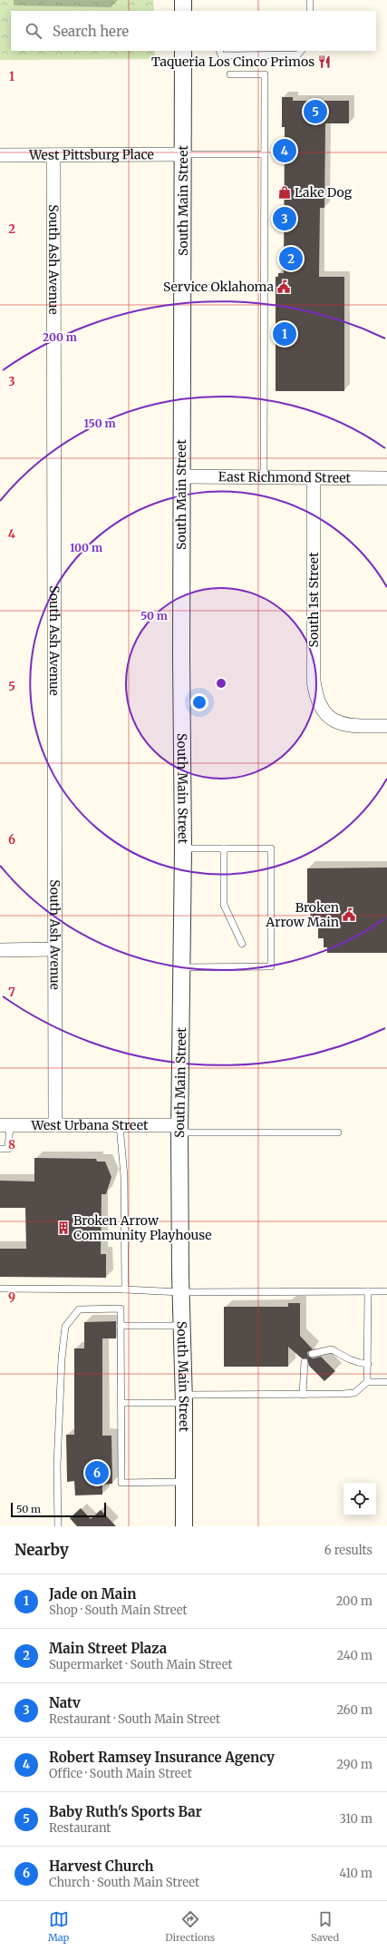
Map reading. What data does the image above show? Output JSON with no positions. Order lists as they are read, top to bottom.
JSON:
{
  "streets": {
    "street": [
      "West Pittsburg Place",
      "South Main Street",
      "South Ash Avenue",
      "East Richmond Street",
      "South 1st Street",
      "West Urbana Street"
    ]
  },
  "crossings": [
    ["West Pittsburg Place", "South Main Street"],
    ["West Pittsburg Place", "South Ash Avenue"],
    ["South Main Street", "East Richmond Street"],
    ["South Main Street", "West Urbana Street"],
    ["South Ash Avenue", "West Urbana Street"],
    ["East Richmond Street", "South 1st Street"]
  ],
  "places": {
    "restaurant": ["Taqueria Los Cinco Primos"],
    "shop": ["Lake Dog"],
    "public building": ["Service Oklahoma", "Broken Arrow Main"],
    "building": ["Broken Arrow Community Playhouse"]
  },
  "scale_bar": "50 m",
  "page": {
    "search": "Search here",
    "pins": [
      "5",
      "4",
      "3",
      "2",
      "1",
      "6"
    ],
    "scale": "50 m",
    "heading": ["Nearby", "6 results"],
    "list": [
      {
        "mark": "1",
        "name": "Jade on Main",
        "note": "Shop · South Main Street",
        "value": "200 m"
      },
      {
        "mark": "2",
        "name": "Main Street Plaza",
        "note": "Supermarket · South Main Street",
        "value": "240 m"
      },
      {
        "mark": "3",
        "name": "Natv",
        "note": "Restaurant · South Main Street",
        "value": "260 m"
      },
      {
        "mark": "4",
        "name": "Robert Ramsey Insurance Agency",
        "note": "Office · South Main Street",
        "value": "290 m"
      },
      {
        "mark": "5",
        "name": "Baby Ruth's Sports Bar",
        "note": "Restaurant",
        "value": "310 m"
      },
      {
        "mark": "6",
        "name": "Harvest Church",
        "note": "Church · South Main Street",
        "value": "410 m"
      }
    ],
    "nav": ["Map", "Directions", "Saved"]
  },
  "grid": {
    "rows": [
      "1",
      "2",
      "3",
      "4",
      "5",
      "6",
      "7",
      "8",
      "9"
    ]
  },
  "rings": [
    "200 m",
    "150 m",
    "100 m",
    "50 m"
  ]
}
